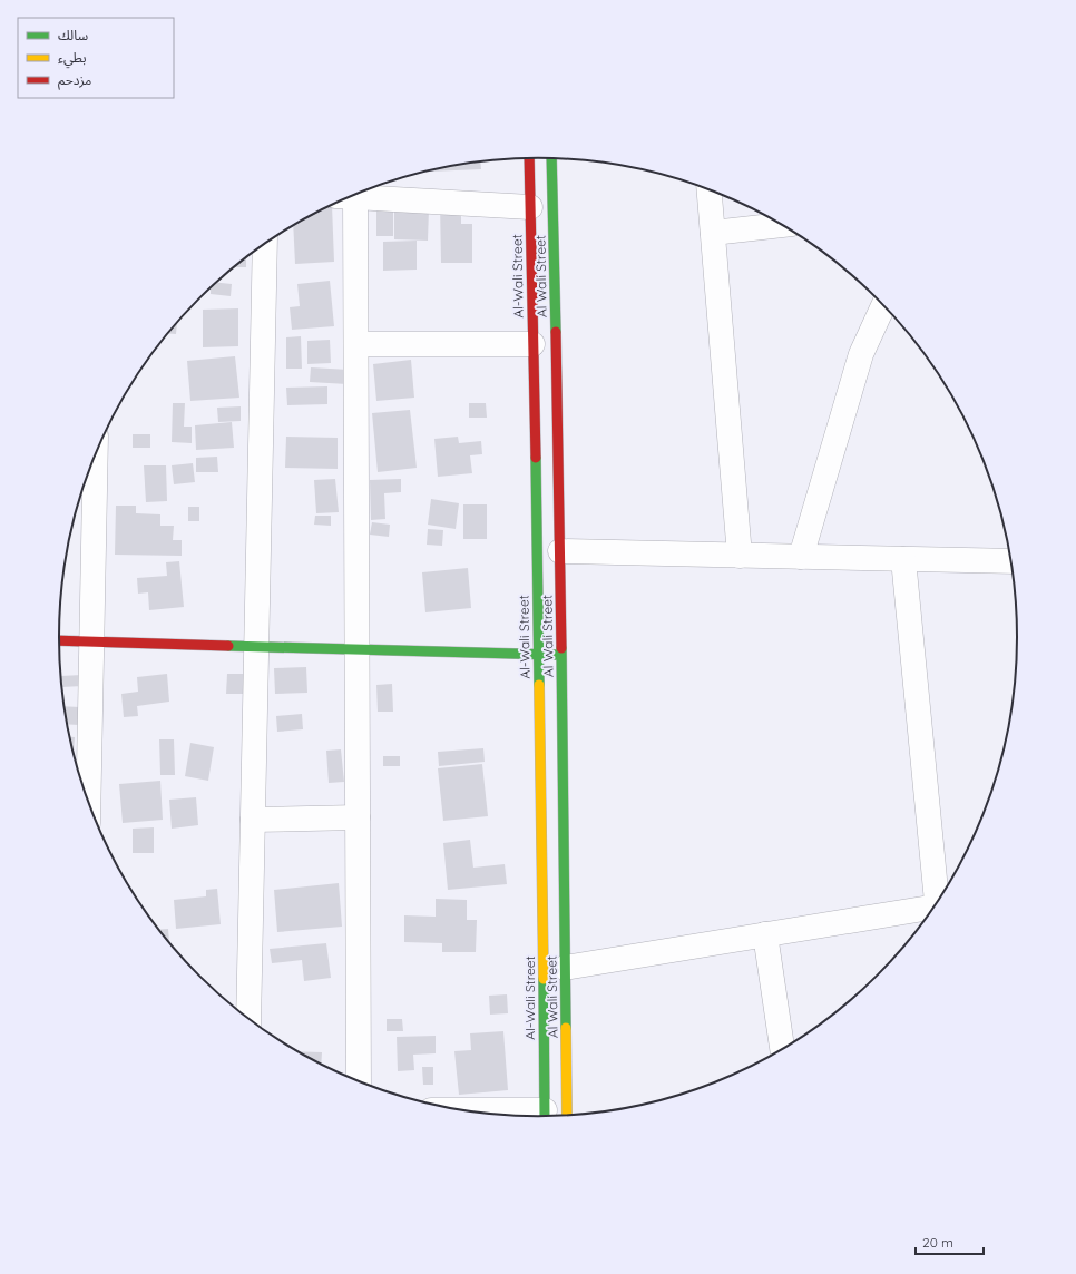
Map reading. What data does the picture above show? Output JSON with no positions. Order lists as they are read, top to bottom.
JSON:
{
  "streets": {
    "street": ["Al-Wali Street", "Al Wali Street"]
  },
  "legend": ["سالك", "بطيء", "مزدحم"],
  "scale_bar": "20 m"
}
